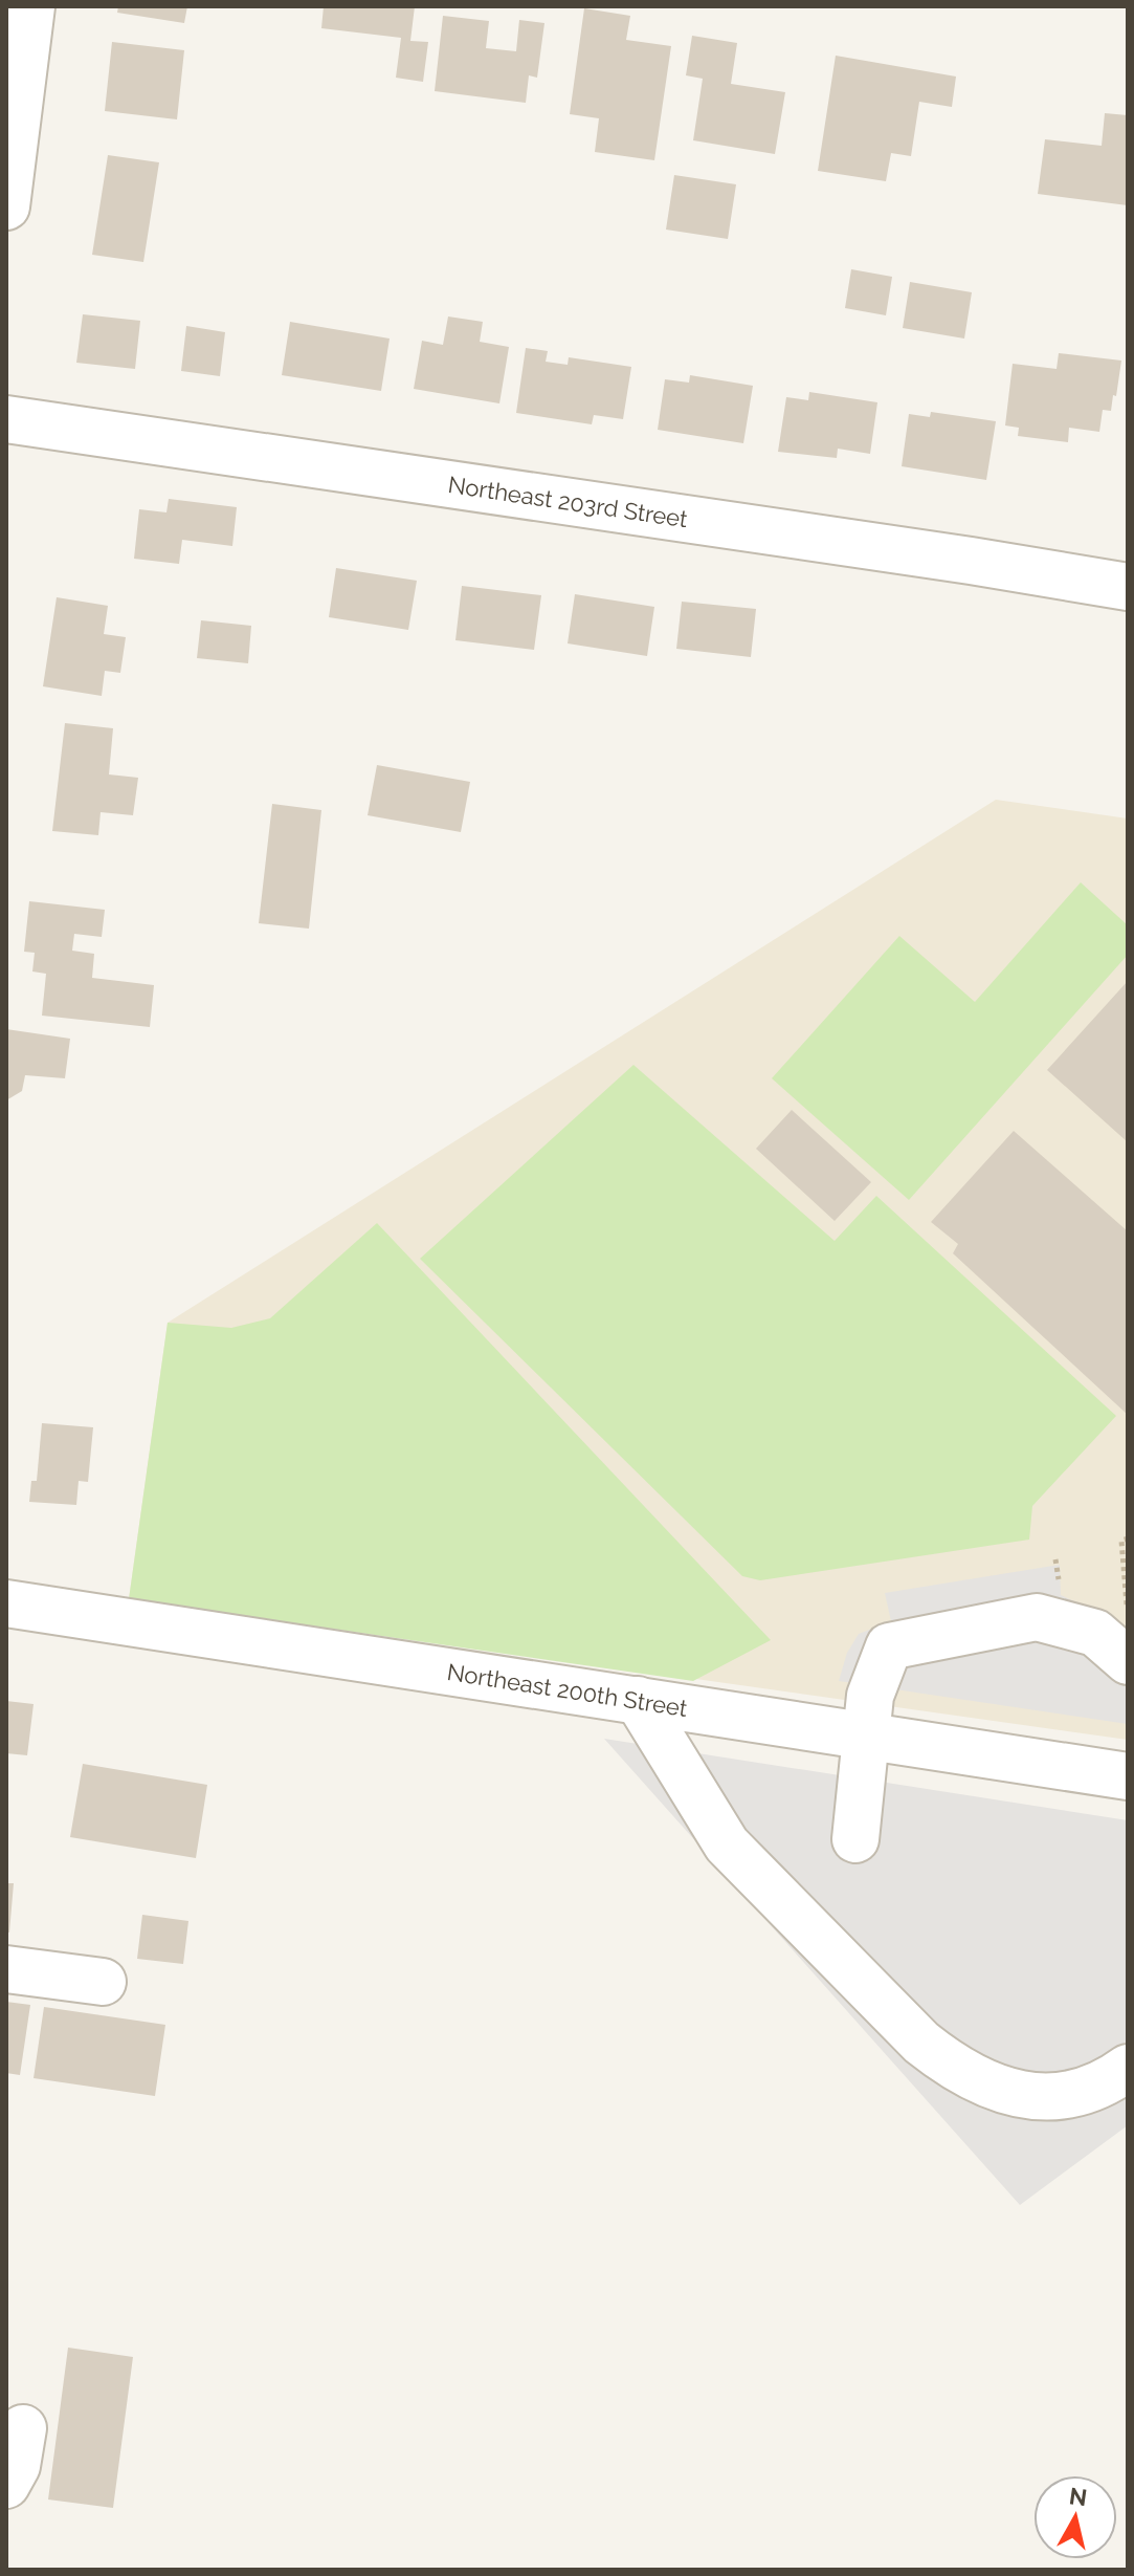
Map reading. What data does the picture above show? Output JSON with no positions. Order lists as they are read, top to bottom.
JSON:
{
  "streets": {
    "street": ["Northeast 203rd Street", "Northeast 200th Street"]
  },
  "north": "top"
}
